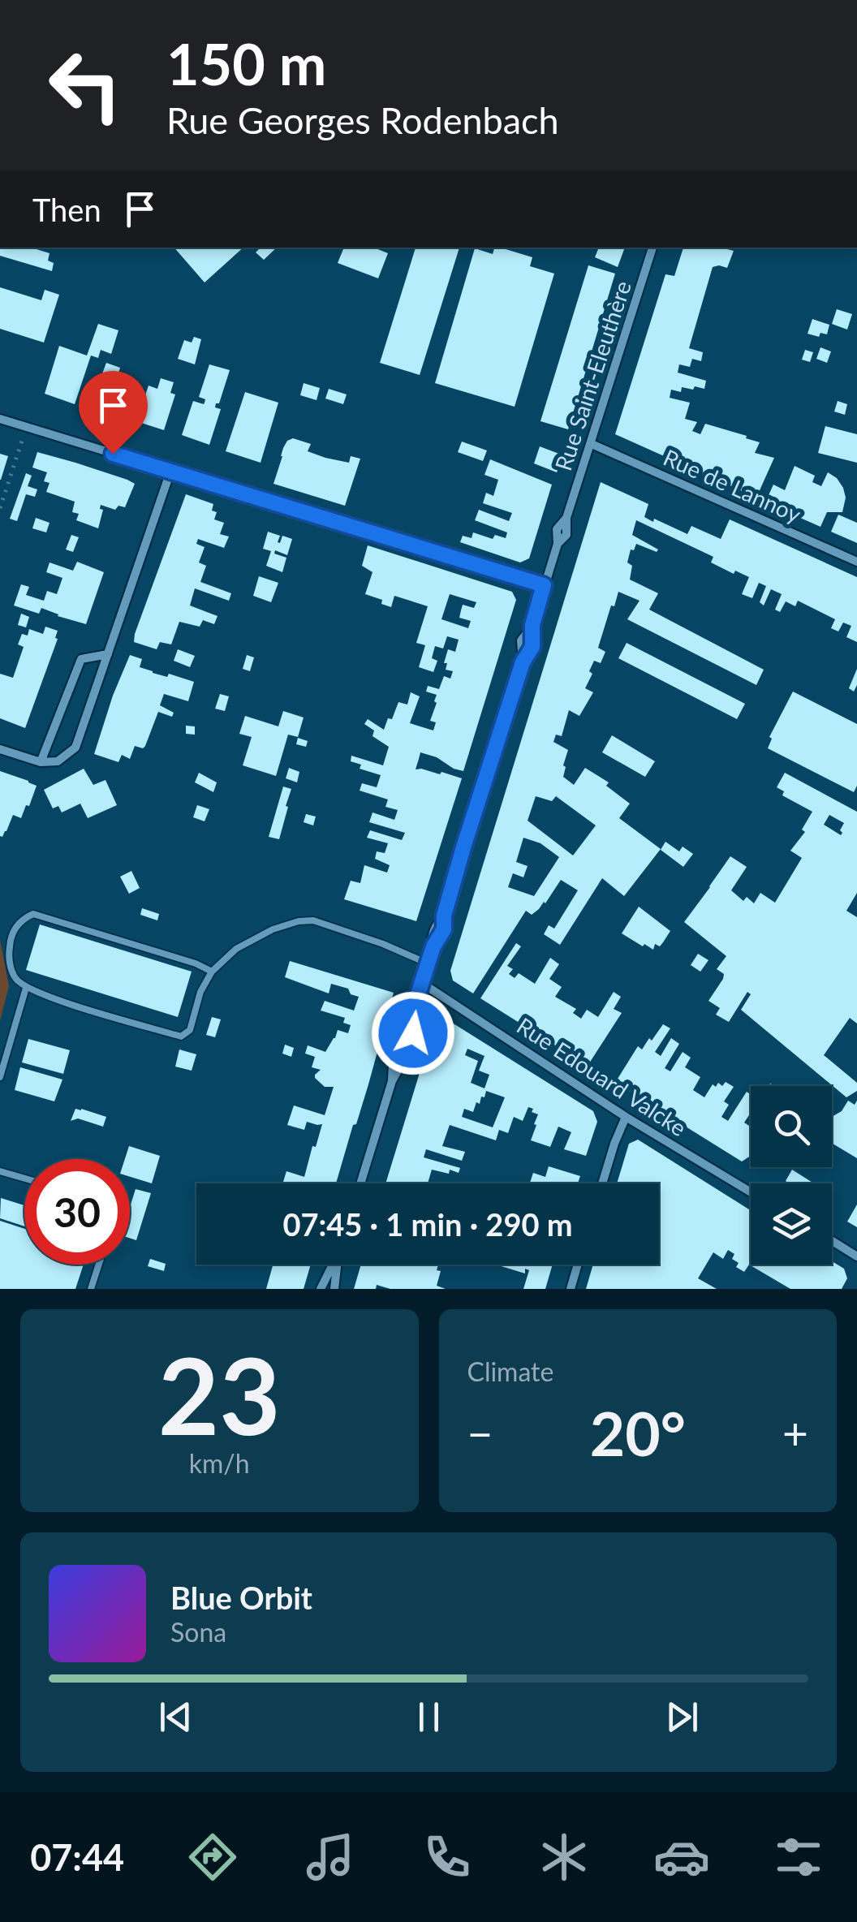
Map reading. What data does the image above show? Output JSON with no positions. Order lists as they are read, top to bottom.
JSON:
{
  "streets": {
    "street": ["Rue Saint-Eleuthère", "Rue de Lannoy", "Rue Edouard Valcke"]
  },
  "crossings": [
    ["Rue Saint-Eleuthère", "Rue de Lannoy"],
    ["Rue Saint-Eleuthère", "Rue Edouard Valcke"]
  ],
  "page": {
    "turn": ["150 m", "Rue Georges Rodenbach"],
    "then": "Then",
    "limit": "30",
    "trip": "07:45 · 1 min · 290 m",
    "tile": [
      ["23", "km/h"],
      "Climate"
    ],
    "heat": ["−", "20°", "+"],
    "song": ["Blue Orbit", "Sona"],
    "tabs": "07:44"
  }
}
